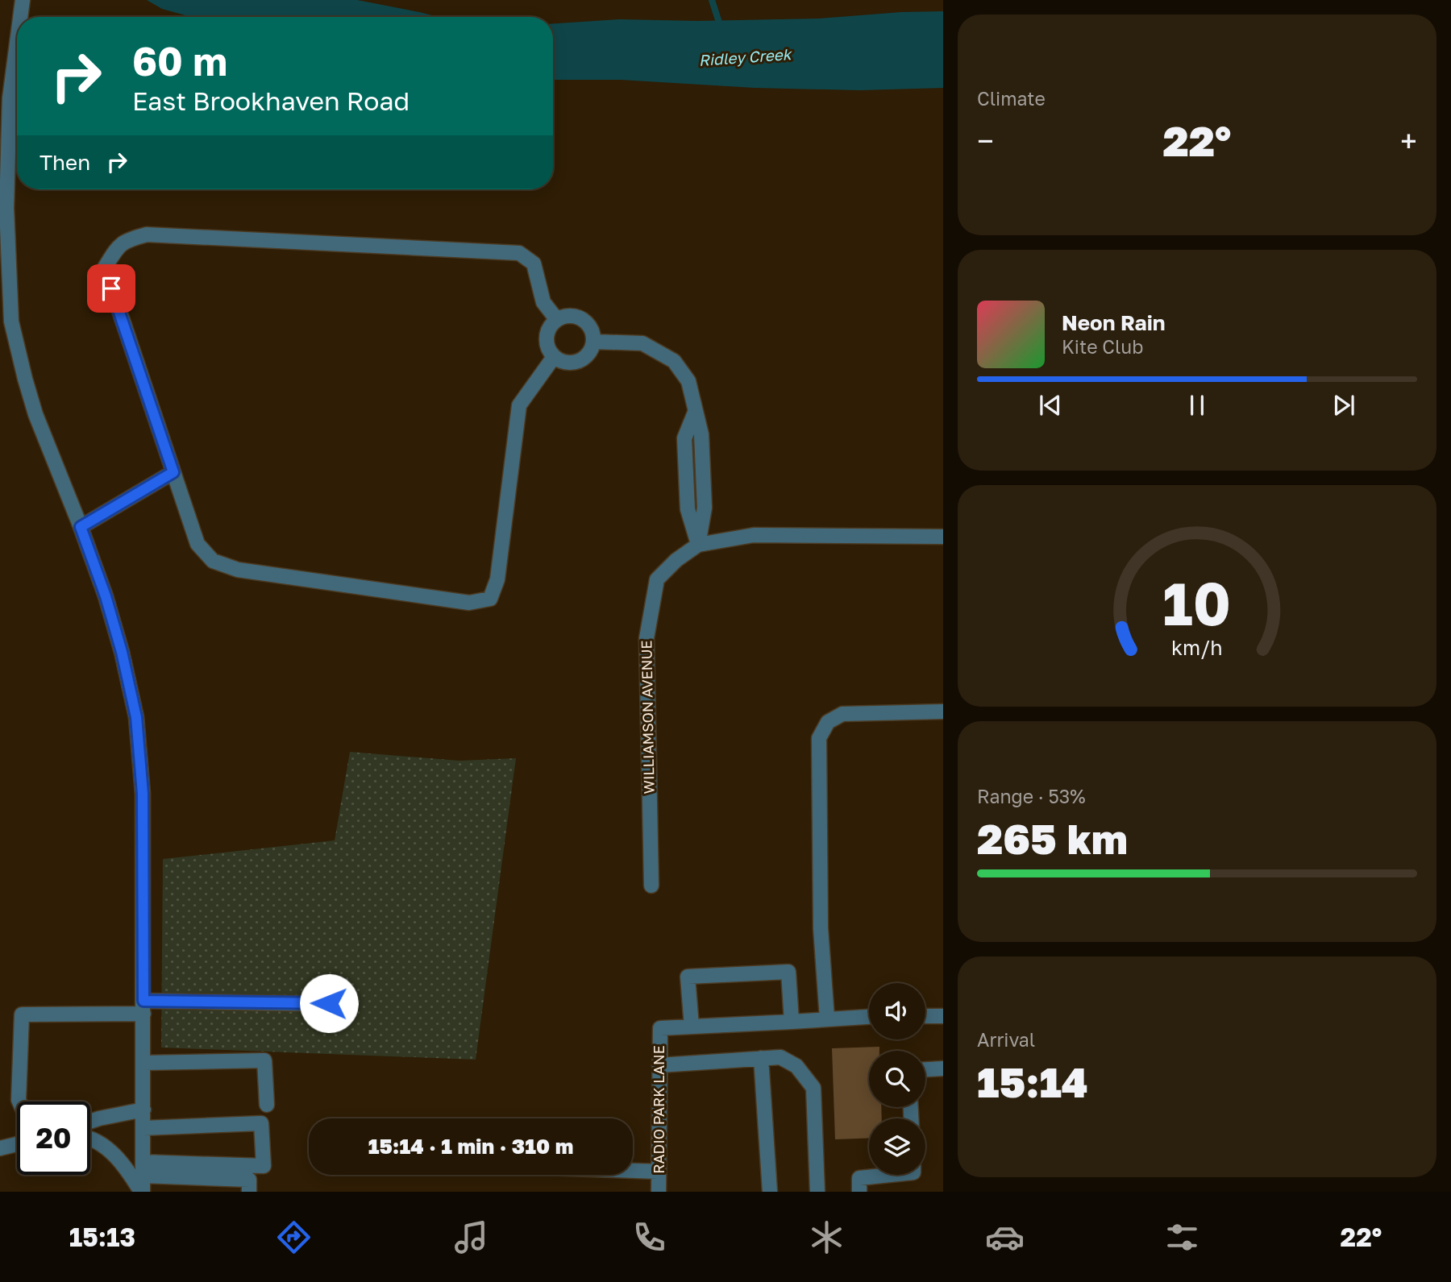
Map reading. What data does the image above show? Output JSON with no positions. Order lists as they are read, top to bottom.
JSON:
{
  "streets": {
    "street": ["WILLIAMSON AVENUE", "RADIO PARK LANE"]
  },
  "water": ["Ridley Creek"],
  "page": {
    "tile": [
      "Climate",
      ["Range · 53%", "265 km"],
      ["Arrival", "15:14"]
    ],
    "turn": ["60 m", "East Brookhaven Road"],
    "heat": ["−", "22°", "+"],
    "then": "Then",
    "song": ["Neon Rain", "Kite Club"],
    "limit": "20",
    "trip": "15:14 · 1 min · 310 m",
    "tabs": ["15:13", "22°"],
    "gauge": ["10", "km/h"]
  }
}
